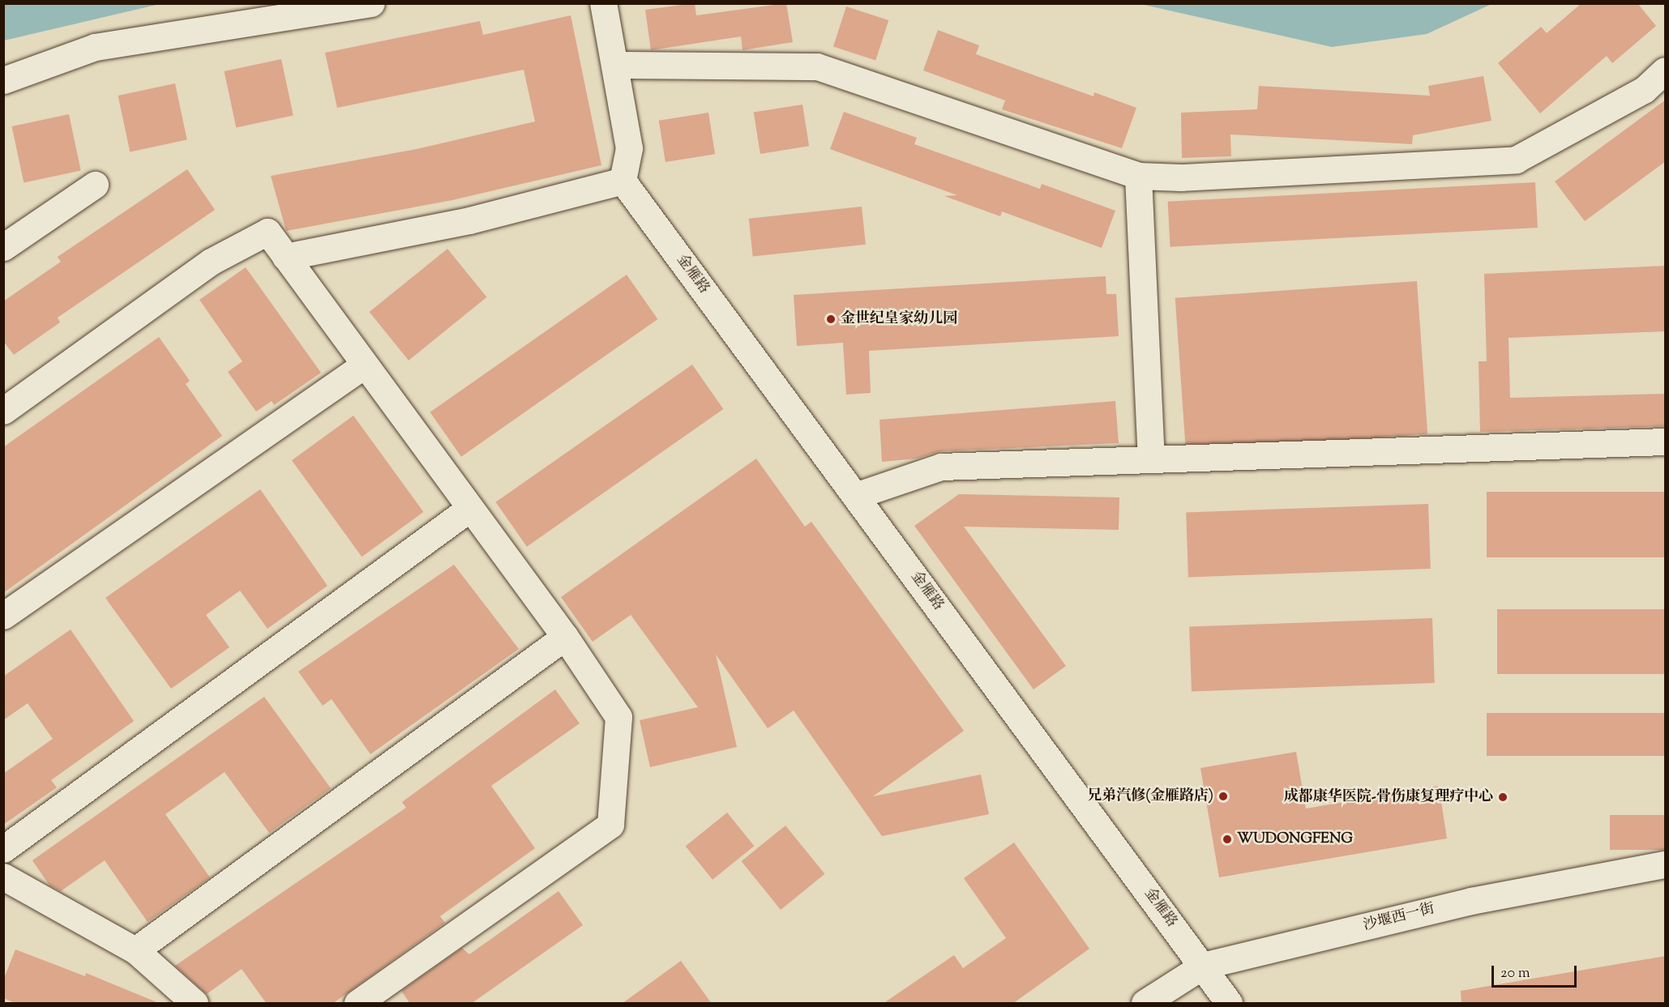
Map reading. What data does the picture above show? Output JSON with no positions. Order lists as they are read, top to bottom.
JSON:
{
  "streets": {
    "street": ["金雁路", "沙堰西一街"]
  },
  "crossings": [
    ["金雁路", "沙堰西一街"]
  ],
  "places": [
    "金世纪皇家幼儿园",
    "兄弟汽修(金雁路店)",
    "成都康华医院-骨伤康复理疗中心",
    "WUDONGFENG"
  ],
  "scale_bar": "20 m"
}
